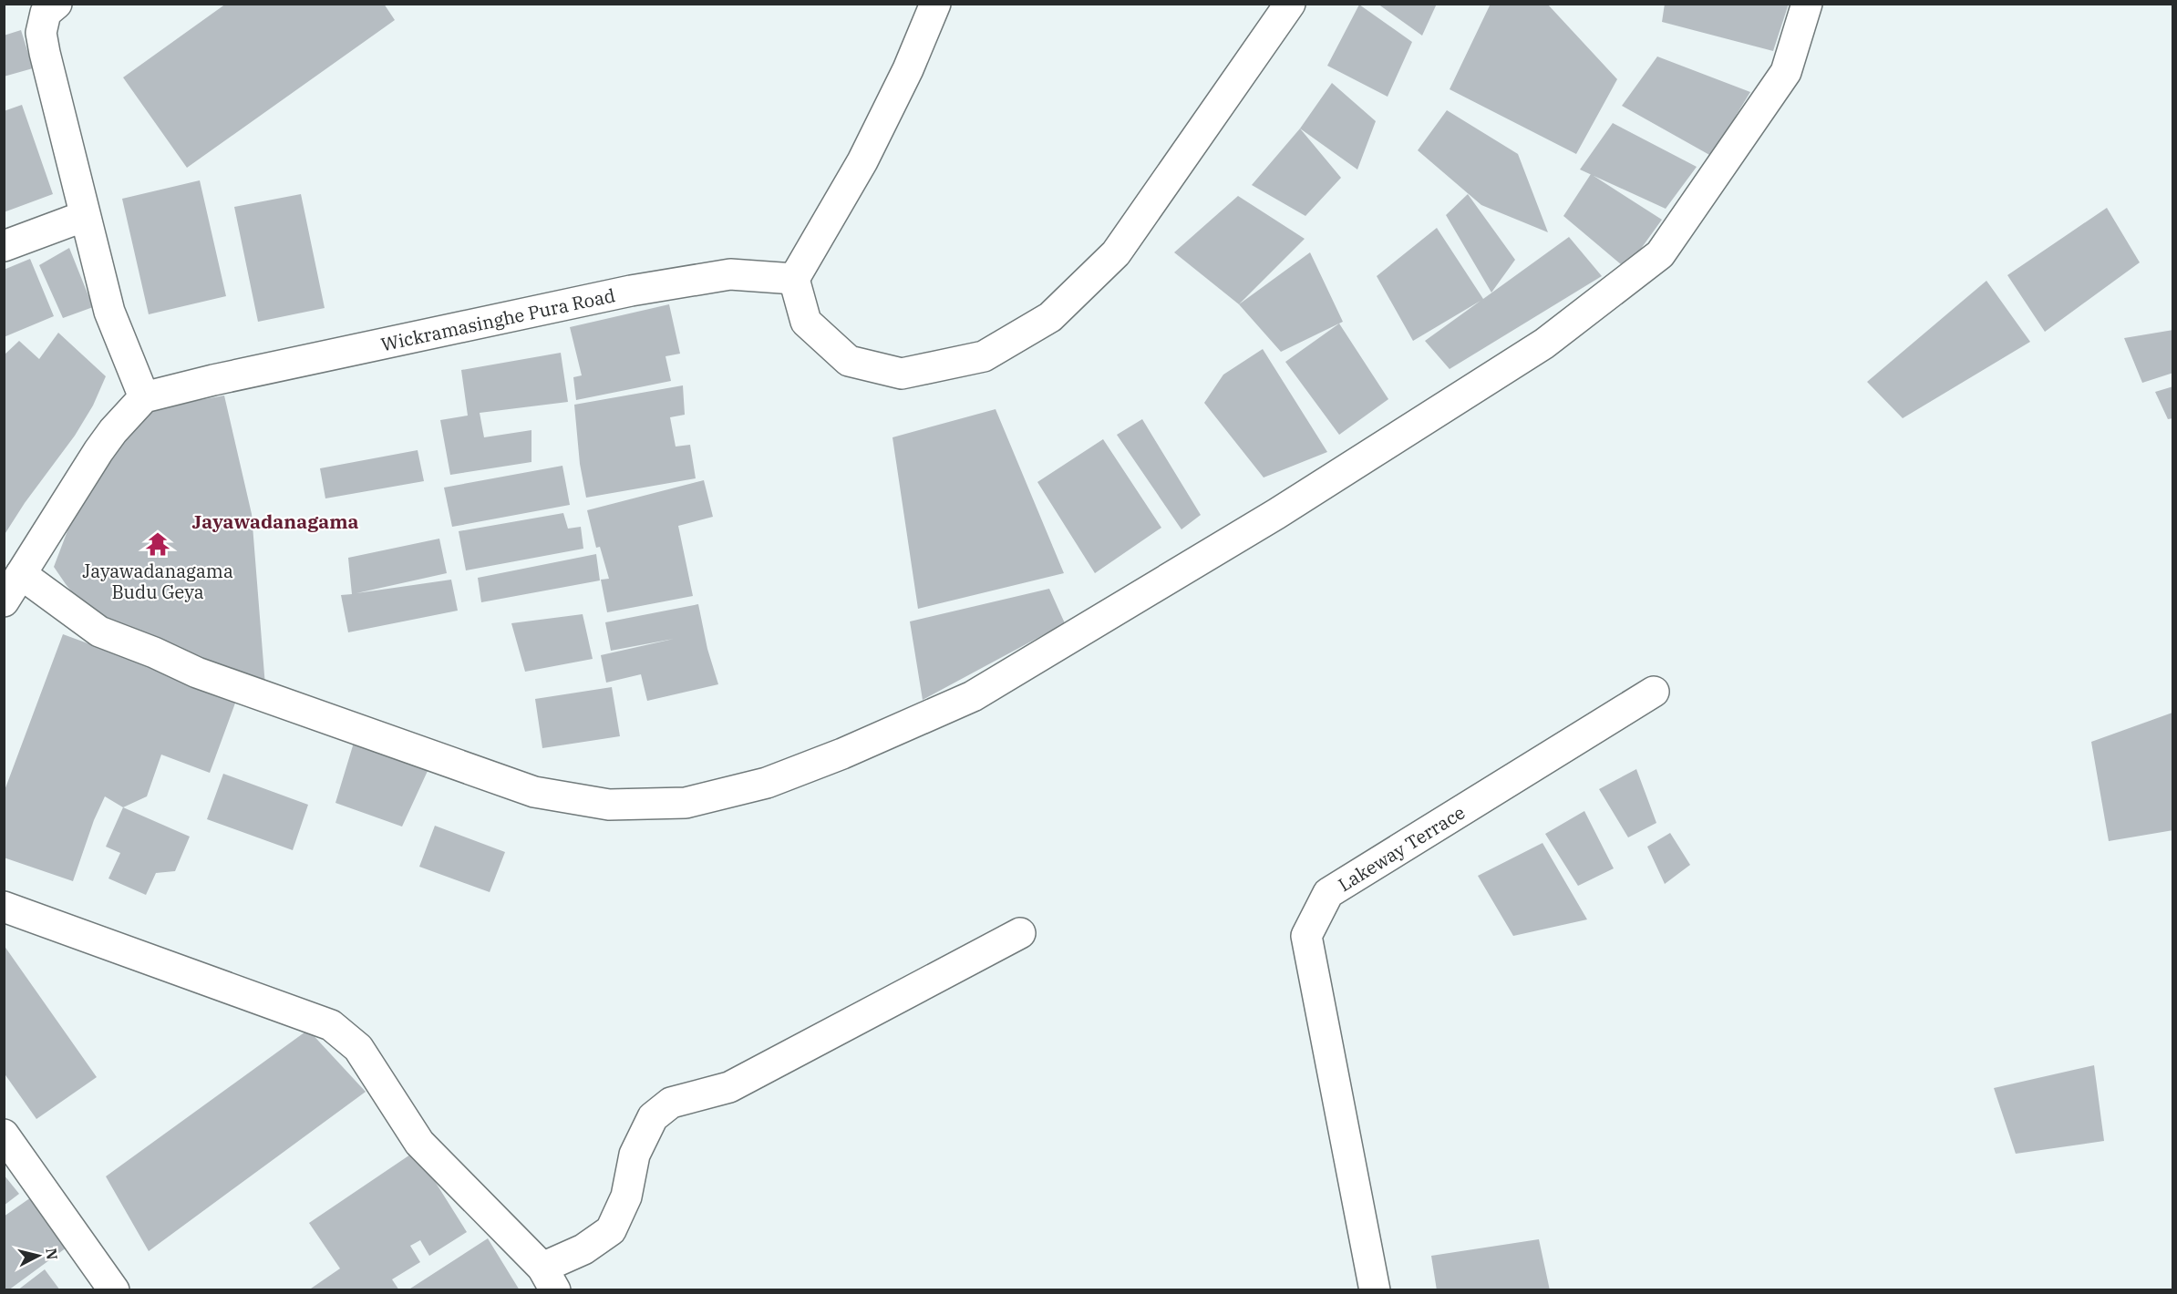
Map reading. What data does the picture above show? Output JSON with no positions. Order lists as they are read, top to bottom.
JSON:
{
  "streets": {
    "street": ["Wickramasinghe Pura Road", "Lakeway Terrace"]
  },
  "districts": ["Jayawadanagama"],
  "places": {
    "temple": ["Jayawadanagama Budu Geya"]
  },
  "north": "right"
}
